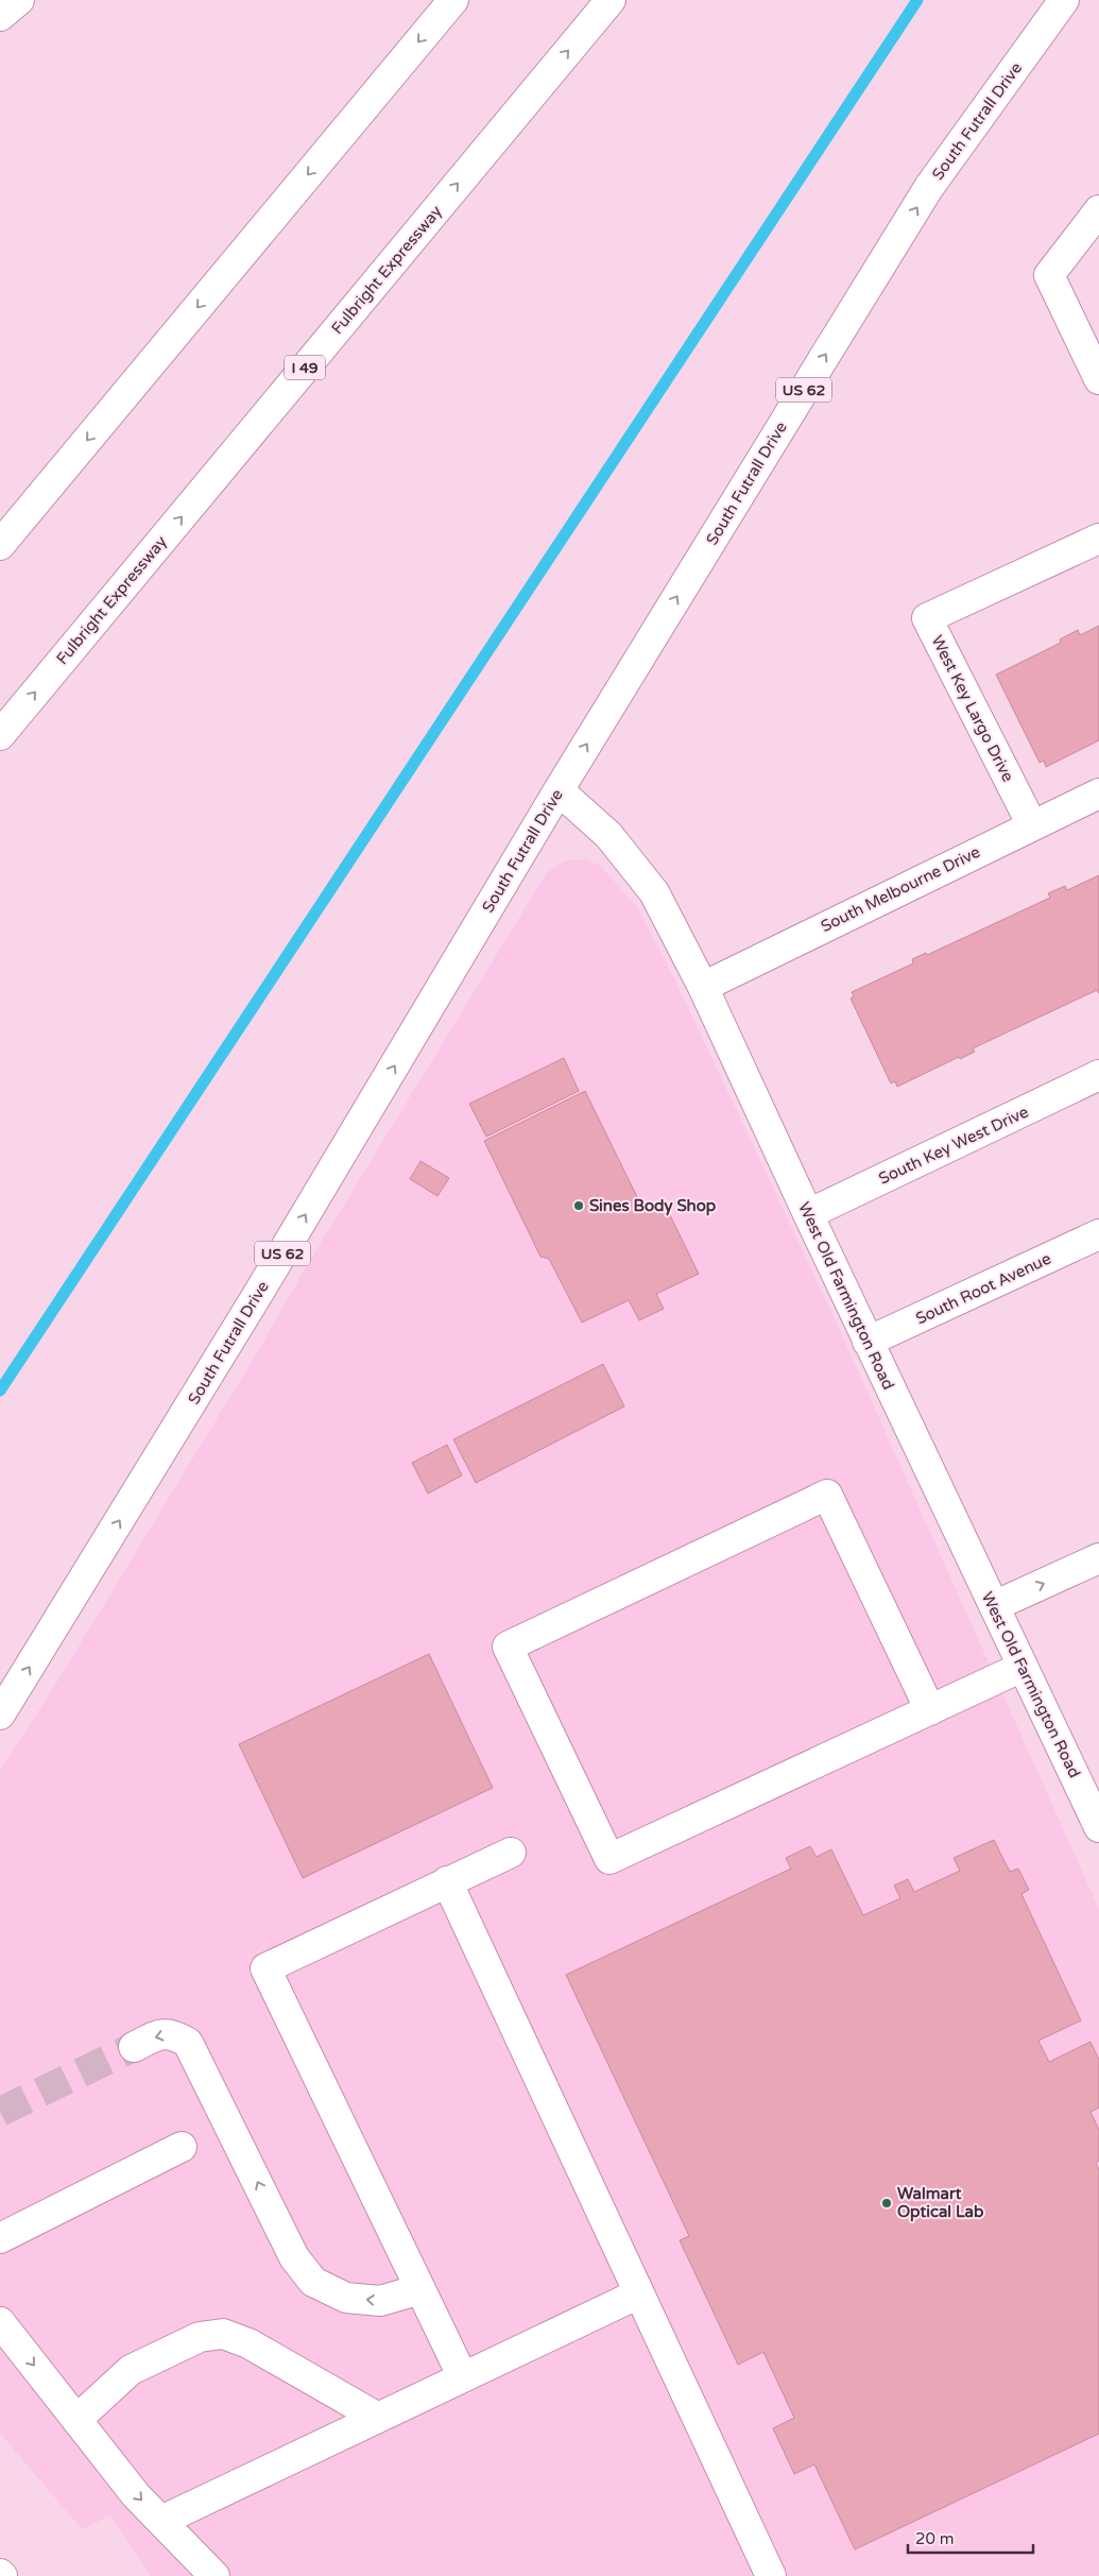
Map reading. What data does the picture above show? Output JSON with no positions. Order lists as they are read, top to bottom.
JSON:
{
  "streets": {
    "main road": [
      "South Futrall Drive",
      "Fulbright Expressway",
      "I 49",
      "US 62",
      "West Key Largo Drive",
      "South Melbourne Drive",
      "South Key West Drive",
      "South Root Avenue",
      "West Old Farmington Road"
    ]
  },
  "crossings": [
    ["South Futrall Drive", "West Old Farmington Road"],
    ["West Key Largo Drive", "South Melbourne Drive"],
    ["South Melbourne Drive", "West Old Farmington Road"],
    ["South Key West Drive", "West Old Farmington Road"],
    ["South Root Avenue", "West Old Farmington Road"]
  ],
  "one_way": ["South Futrall Drive"],
  "places": ["Sines Body Shop", "Walmart Optical Lab"],
  "scale_bar": "20 m"
}
